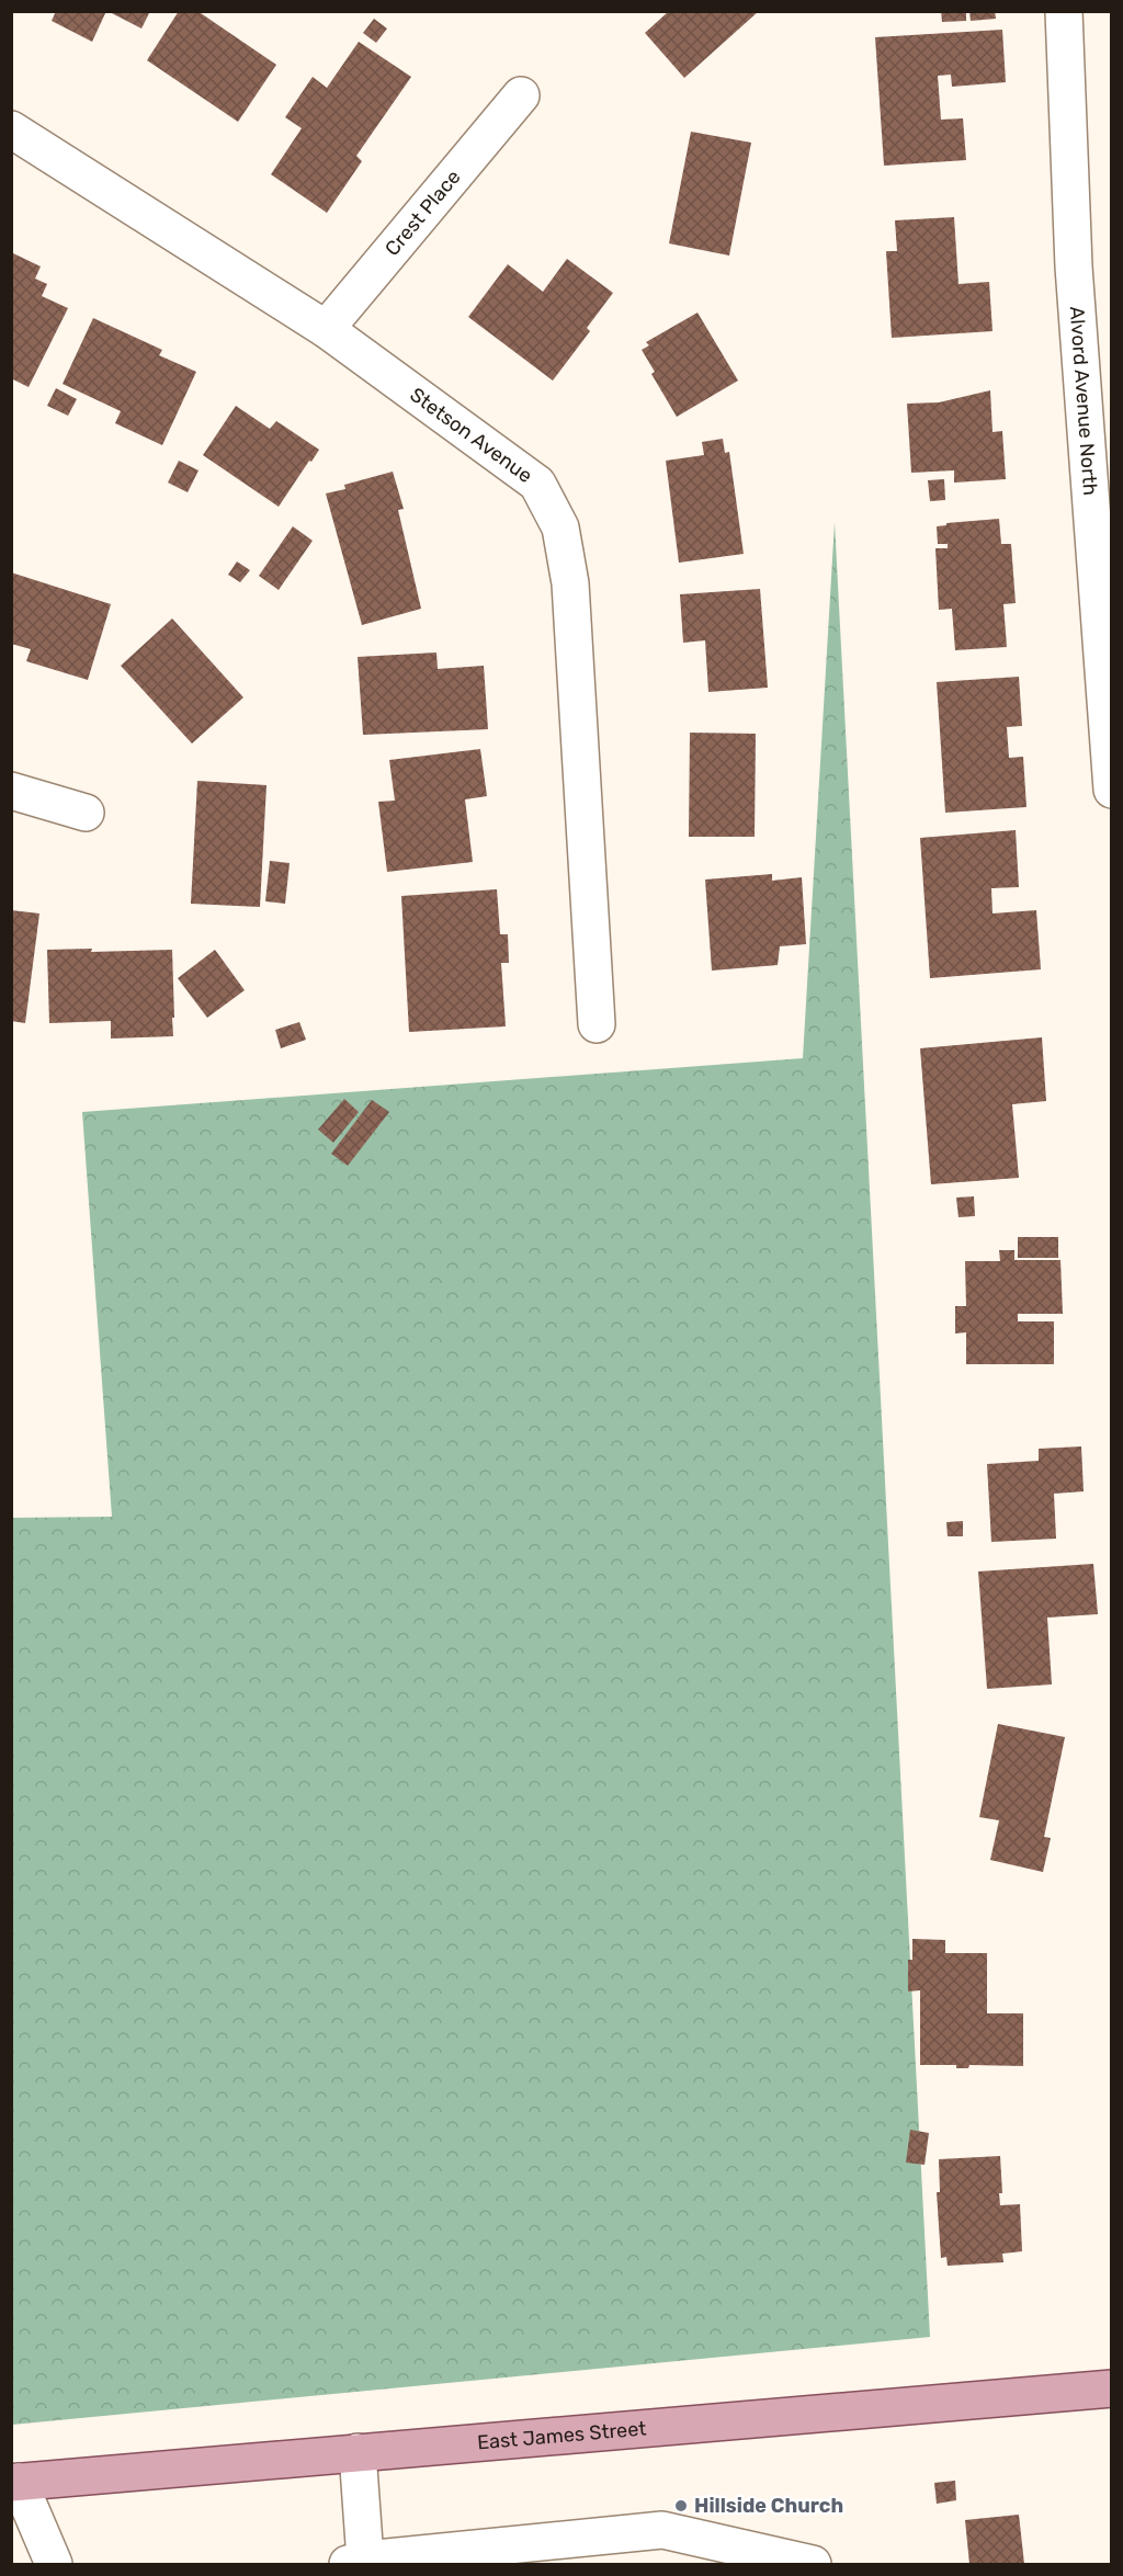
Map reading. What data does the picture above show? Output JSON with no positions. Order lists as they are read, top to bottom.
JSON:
{
  "streets": {
    "main road": ["East James Street"],
    "street": ["Crest Place", "Alvord Avenue North", "Stetson Avenue"]
  },
  "crossings": [
    ["Crest Place", "Stetson Avenue"]
  ],
  "places": ["Hillside Church"]
}
